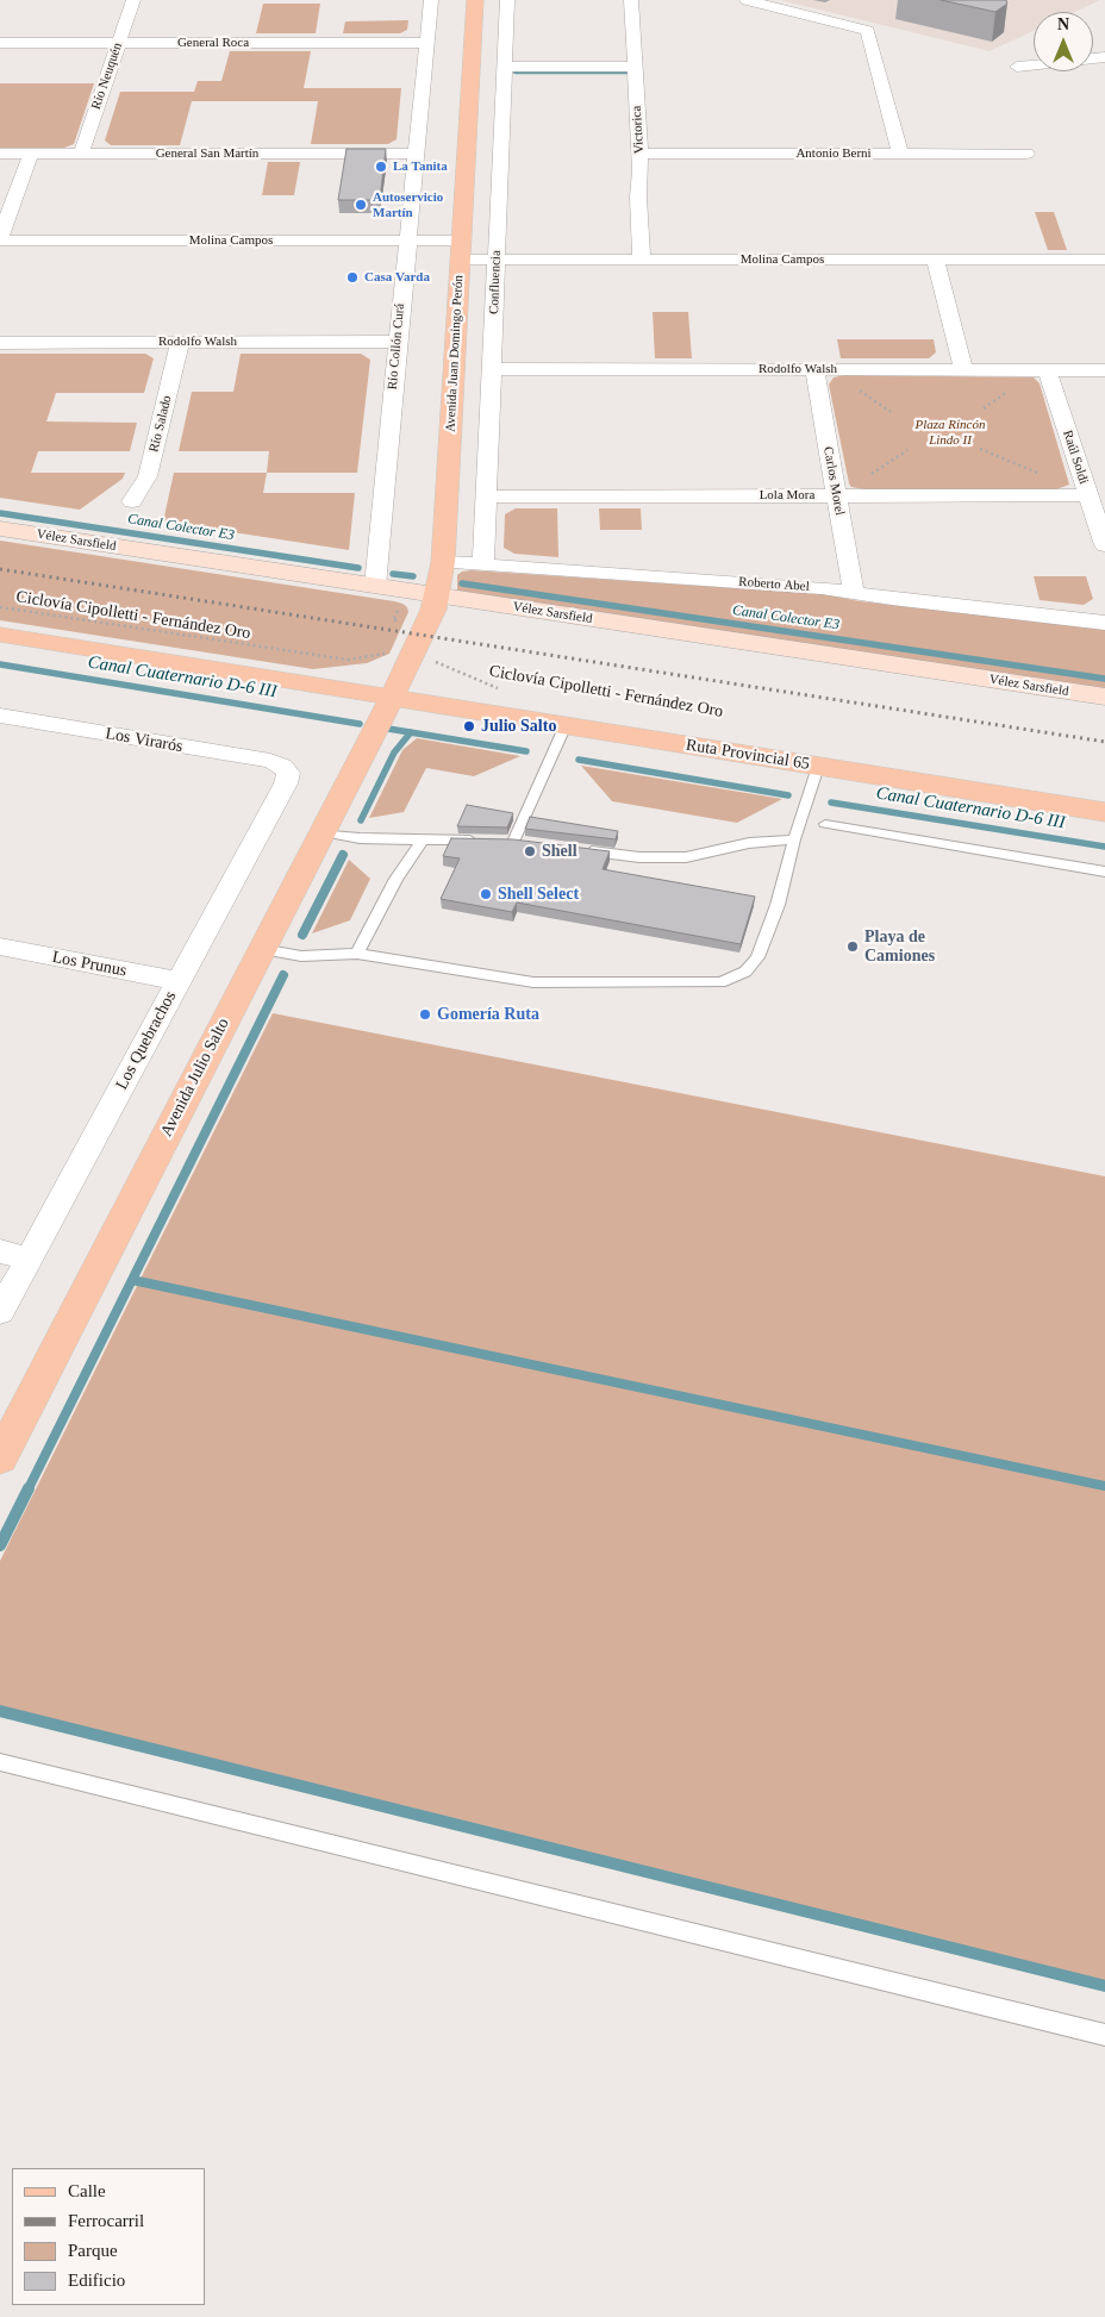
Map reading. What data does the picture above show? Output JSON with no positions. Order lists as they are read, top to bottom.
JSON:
{
  "streets": {
    "main road": ["Avenida Juan Domingo Perón", "Ruta Provincial 65", "Avenida Julio Salto"],
    "street": [
      "General Roca",
      "Río Neuquén",
      "Victorica",
      "General San Martín",
      "Antonio Berni",
      "Molina Campos",
      "Confluencia",
      "Rodolfo Walsh",
      "Río Collón Curá",
      "Río Salado",
      "Raúl Soldi",
      "Carlos Morel",
      "Lola Mora",
      "Vélez Sarsfield",
      "Roberto Abel",
      "Los Virarós",
      "Los Prunus",
      "Los Quebrachos"
    ],
    "path": ["Ciclovía Cipolletti - Fernández Oro"]
  },
  "crossings": [
    ["General Roca", "Río Neuquén"],
    ["General Roca", "Río Collón Curá"],
    ["Río Neuquén", "General San Martín"],
    ["Victorica", "Antonio Berni"],
    ["Victorica", "Molina Campos"],
    ["General San Martín", "Río Collón Curá"],
    ["Molina Campos", "Confluencia"],
    ["Molina Campos", "Río Collón Curá"],
    ["Molina Campos", "Avenida Juan Domingo Perón"],
    ["Confluencia", "Rodolfo Walsh"],
    ["Confluencia", "Lola Mora"],
    ["Confluencia", "Roberto Abel"],
    ["Rodolfo Walsh", "Río Collón Curá"],
    ["Rodolfo Walsh", "Río Salado"],
    ["Rodolfo Walsh", "Raúl Soldi"],
    ["Rodolfo Walsh", "Carlos Morel"],
    ["Río Collón Curá", "Vélez Sarsfield"],
    ["Avenida Juan Domingo Perón", "Vélez Sarsfield"],
    ["Avenida Juan Domingo Perón", "Roberto Abel"],
    ["Avenida Juan Domingo Perón", "Ciclovía Cipolletti - Fernández Oro"],
    ["Avenida Juan Domingo Perón", "Ruta Provincial 65"],
    ["Avenida Juan Domingo Perón", "Avenida Julio Salto"],
    ["Raúl Soldi", "Lola Mora"],
    ["Carlos Morel", "Lola Mora"],
    ["Carlos Morel", "Roberto Abel"],
    ["Los Virarós", "Los Quebrachos"],
    ["Ruta Provincial 65", "Avenida Julio Salto"],
    ["Los Prunus", "Los Quebrachos"]
  ],
  "water": ["Canal Colector E3", "Canal Cuaternario D-6 III"],
  "parks": ["Plaza Rincón Lindo II"],
  "places": [
    "La Tanita",
    "Autoservicio Martín",
    "Casa Varda",
    "Julio Salto",
    "Shell",
    "Shell Select",
    "Playa de Camiones",
    "Gomería Ruta"
  ],
  "legend": [
    "Calle",
    "Ferrocarril",
    "Parque",
    "Edificio"
  ],
  "north": "top"
}
